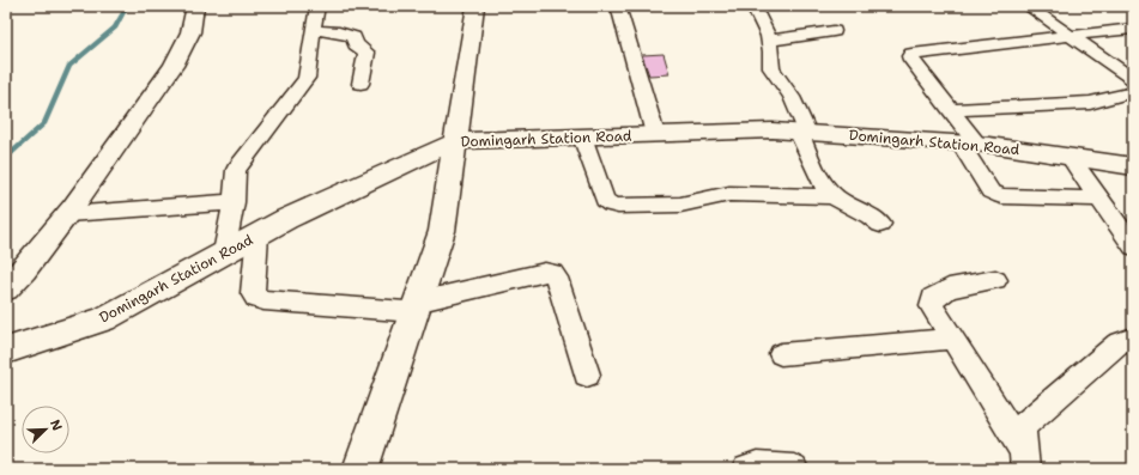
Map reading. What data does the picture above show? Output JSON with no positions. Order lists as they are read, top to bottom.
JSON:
{
  "streets": {
    "street": ["Domingarh Station Road"]
  },
  "north": "top right"
}
